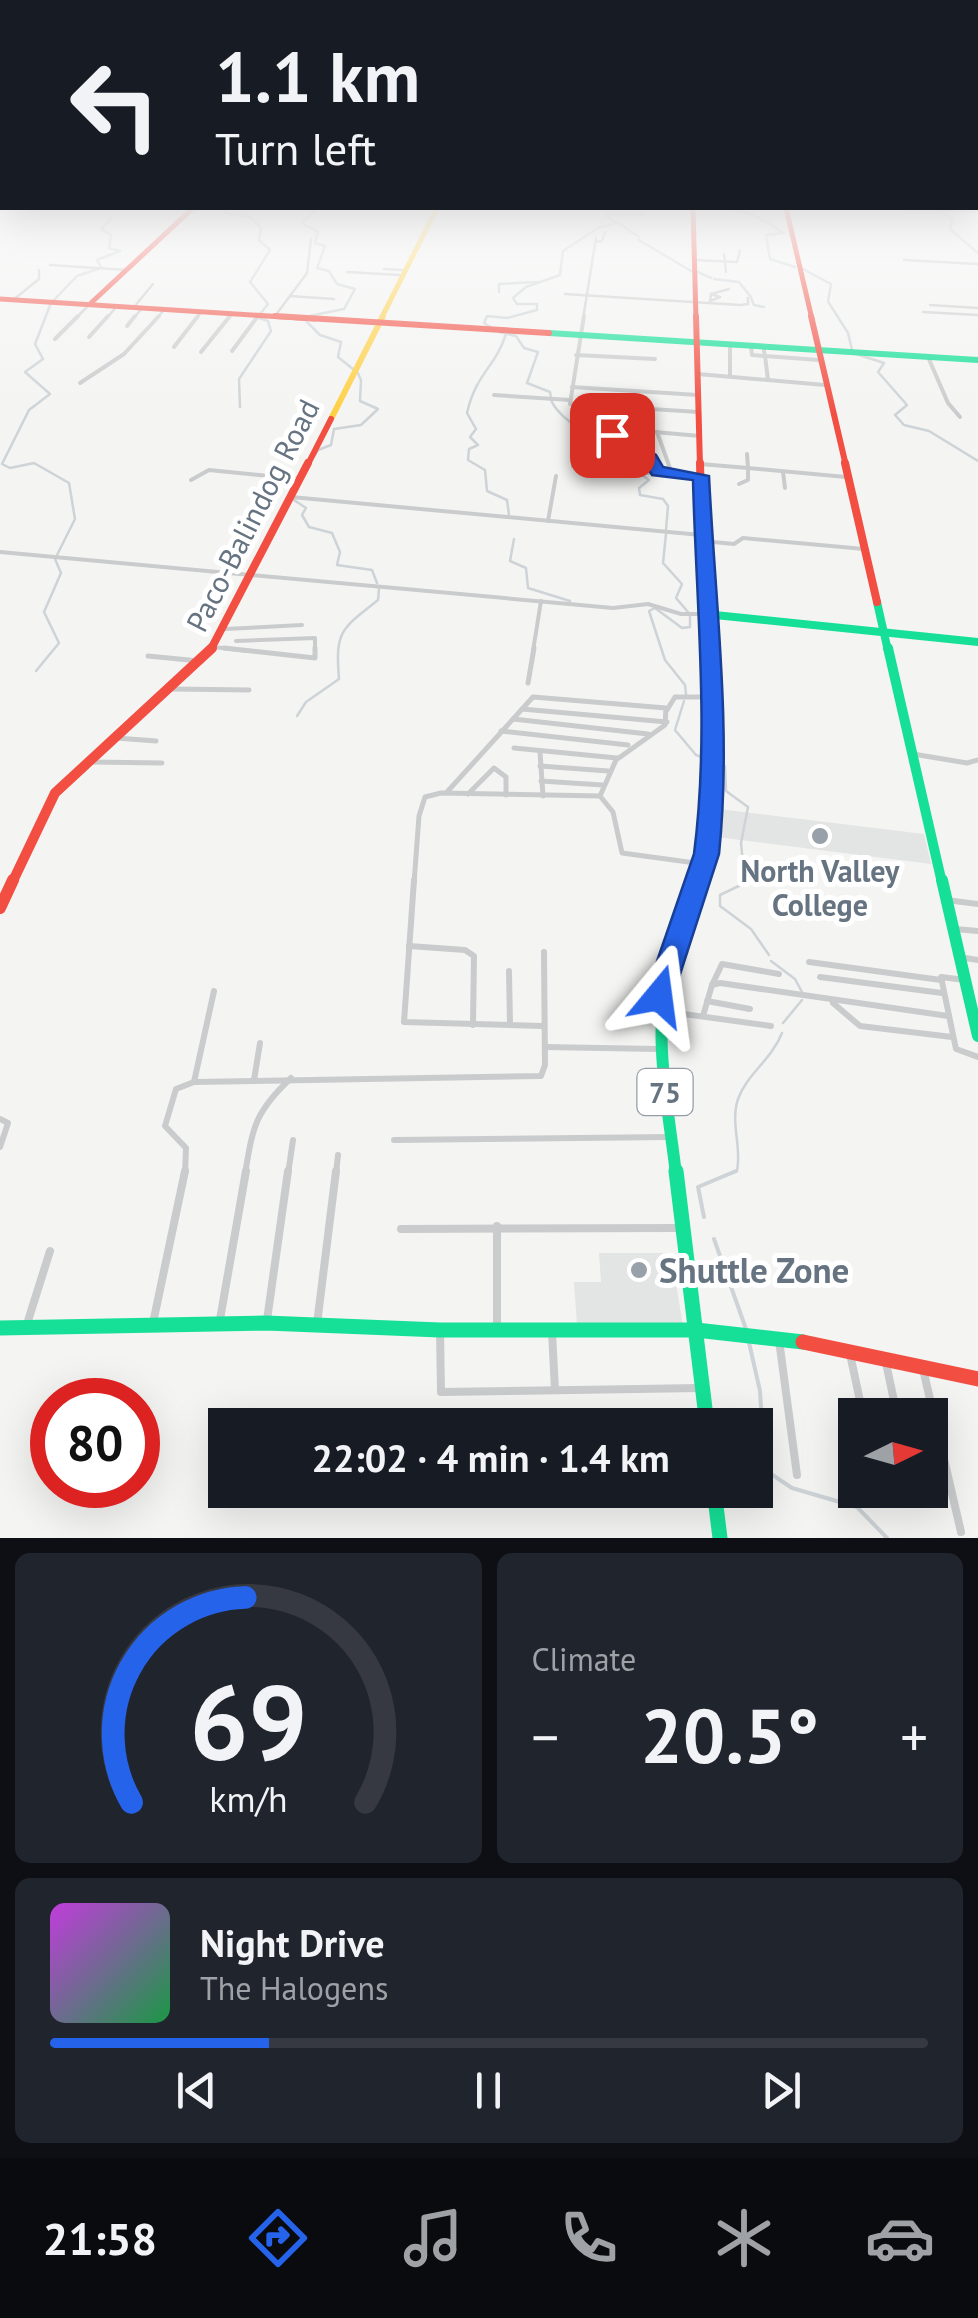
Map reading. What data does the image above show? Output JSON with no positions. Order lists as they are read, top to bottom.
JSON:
{
  "streets": {
    "main road": ["Paco-Balindog Road", "75"]
  },
  "places": ["North Valley College", "Shuttle Zone"],
  "north": "right",
  "page": {
    "turn": ["1.1 km", "Turn left"],
    "limit": "80",
    "trip": "22:02 · 4 min · 1.4 km",
    "tile": "Climate",
    "heat": ["−", "20.5°", "+"],
    "song": ["Night Drive", "The Halogens"],
    "tabs": "21:58",
    "gauge": ["69", "km/h"]
  }
}
